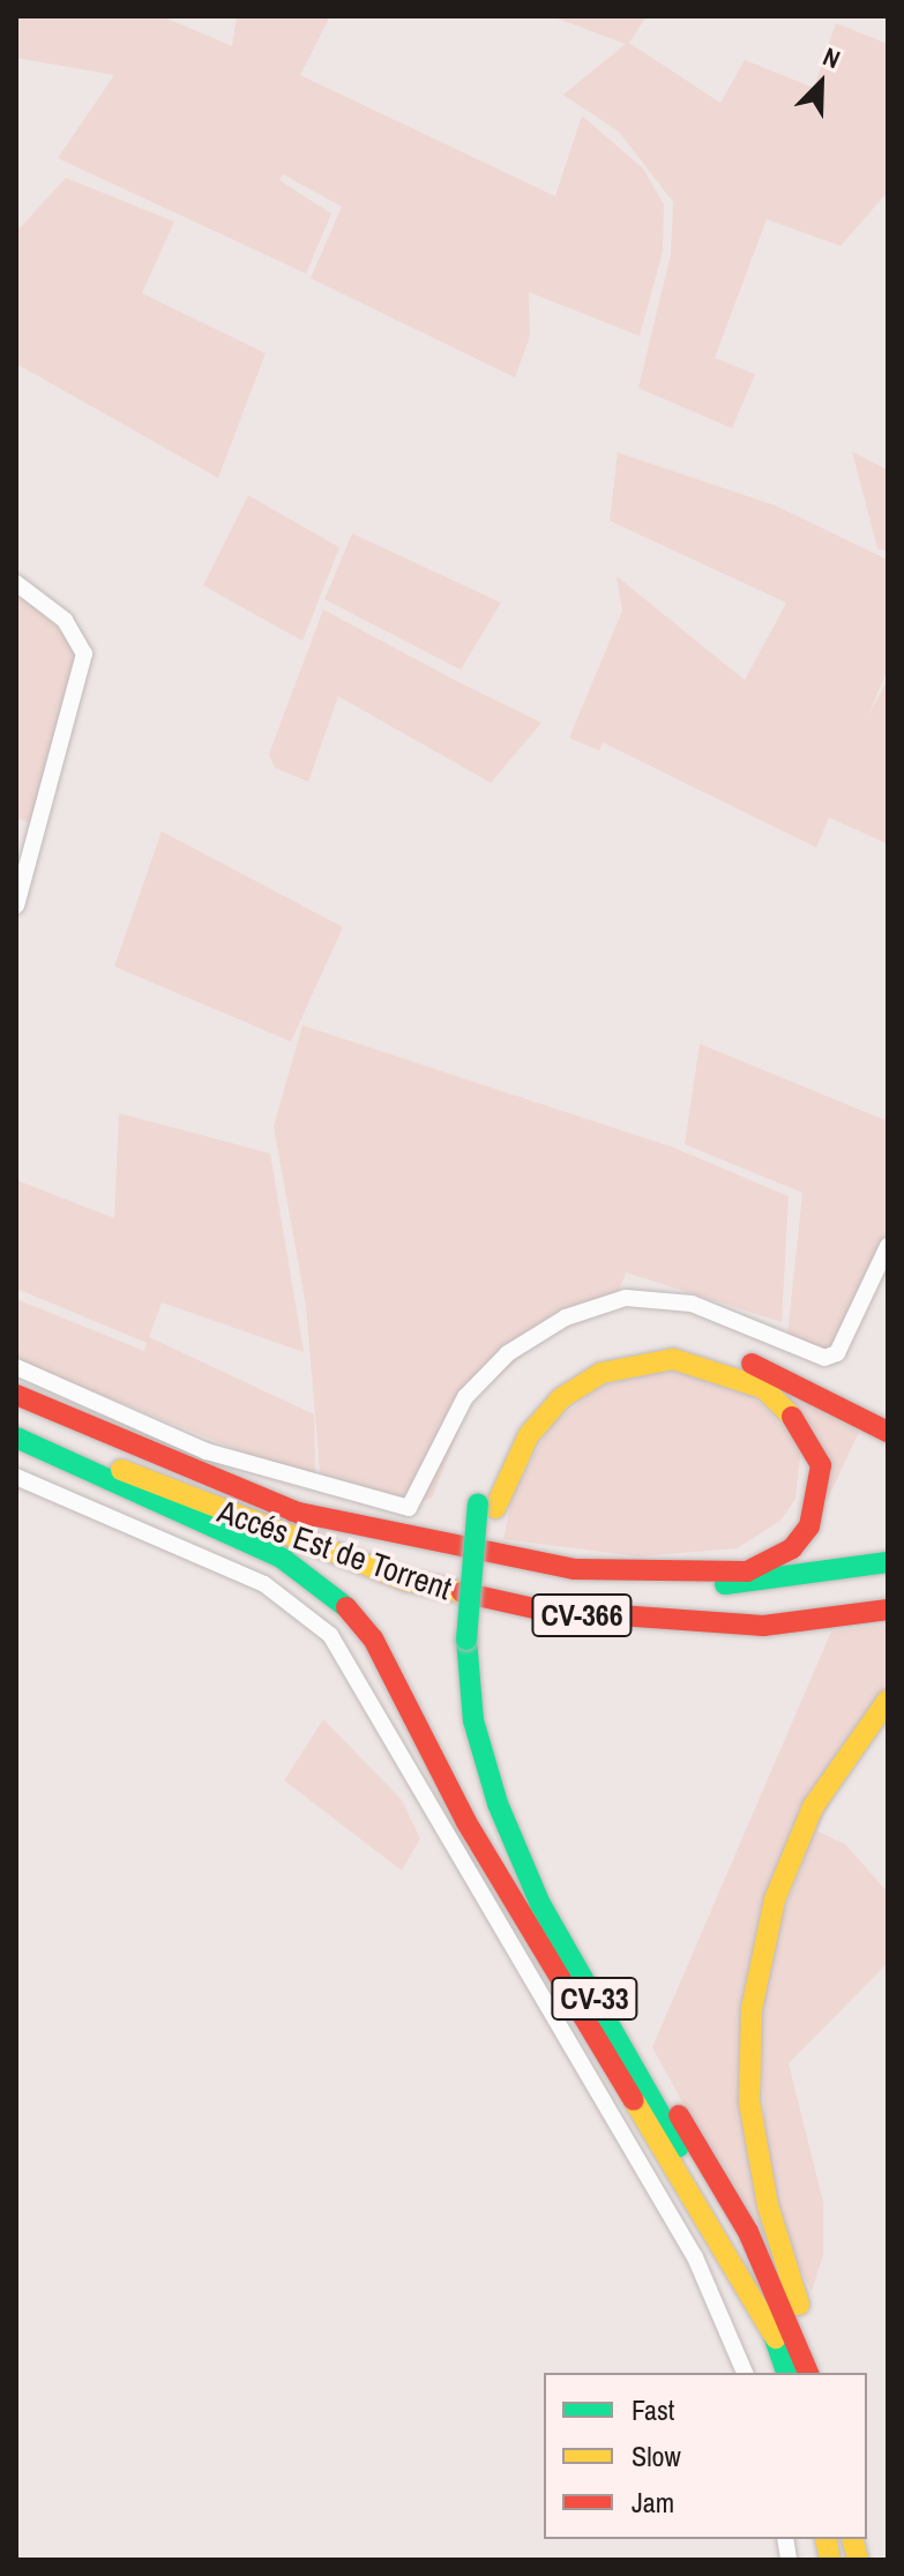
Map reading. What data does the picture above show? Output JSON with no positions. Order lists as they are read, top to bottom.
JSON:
{
  "streets": {
    "main road": ["Accés Est de Torrent", "CV-366", "CV-33"]
  },
  "legend": ["Fast", "Slow", "Jam"],
  "north": "top right"
}
